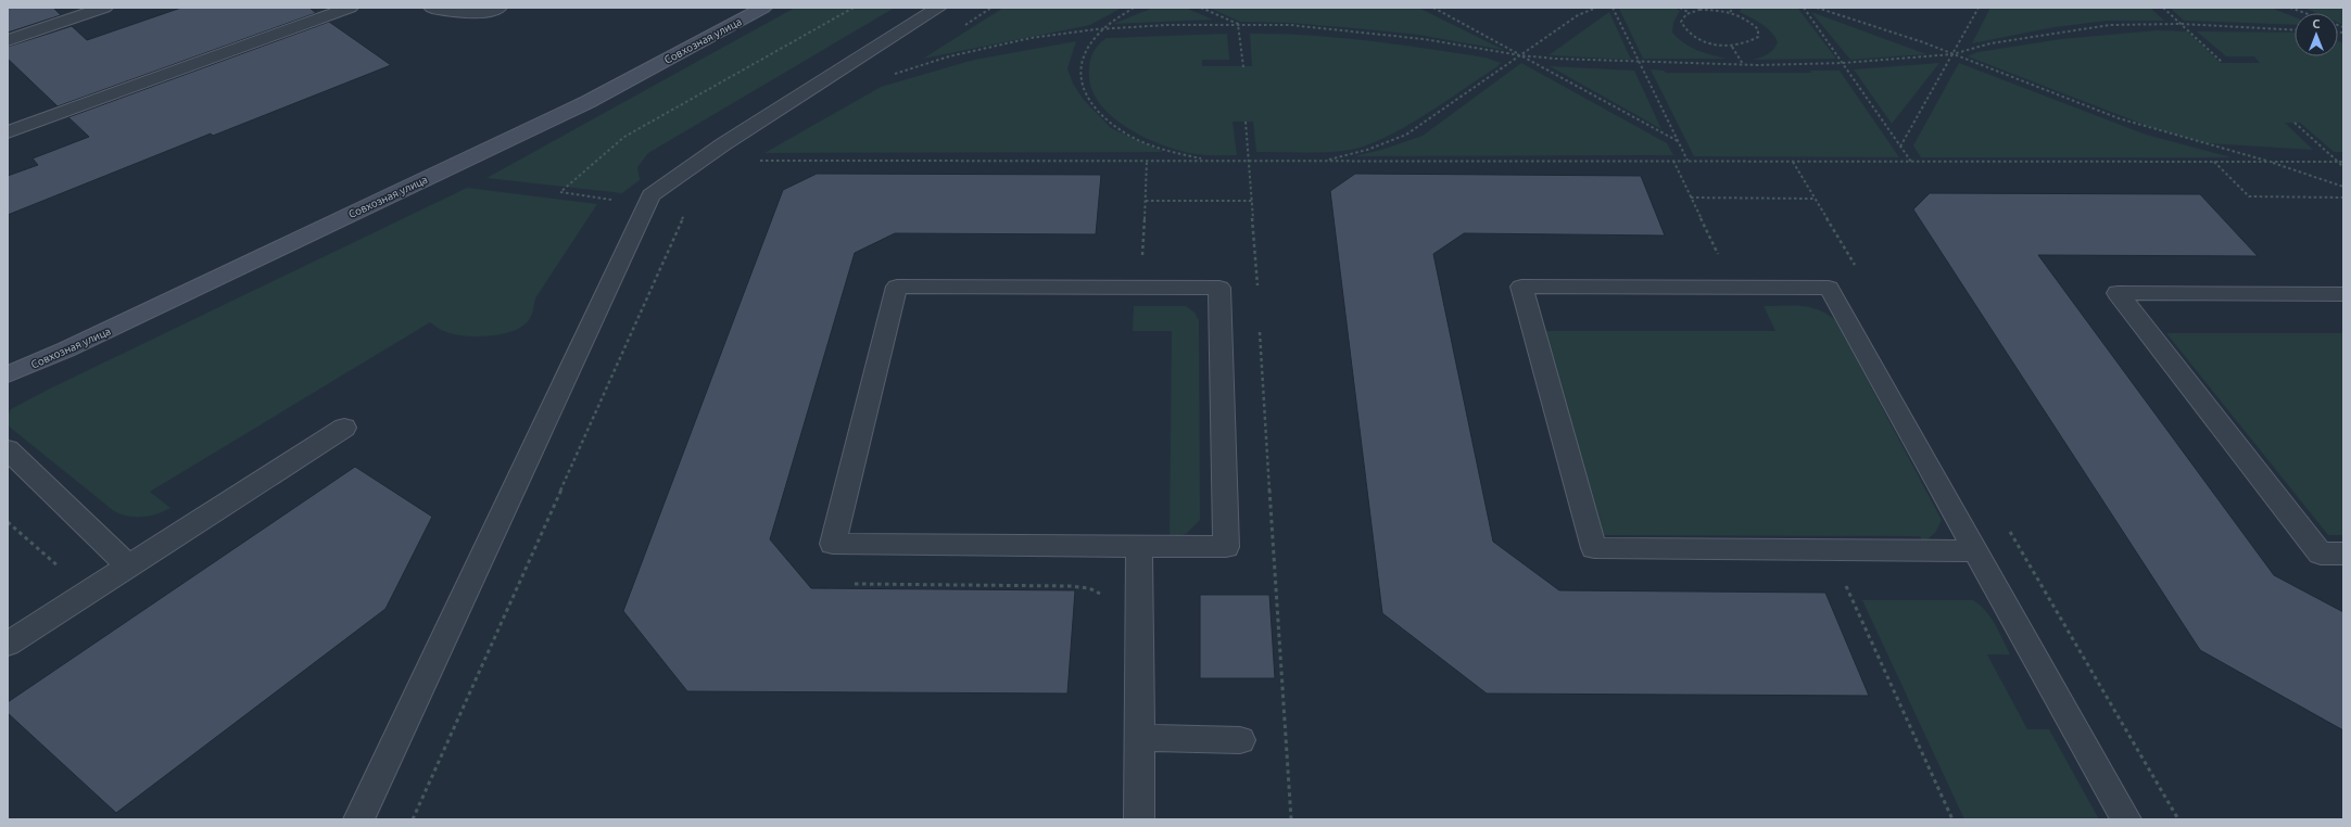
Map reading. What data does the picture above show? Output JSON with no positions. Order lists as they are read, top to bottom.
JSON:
{
  "streets": {
    "main road": ["Совхозная улица"]
  },
  "north": "top"
}
